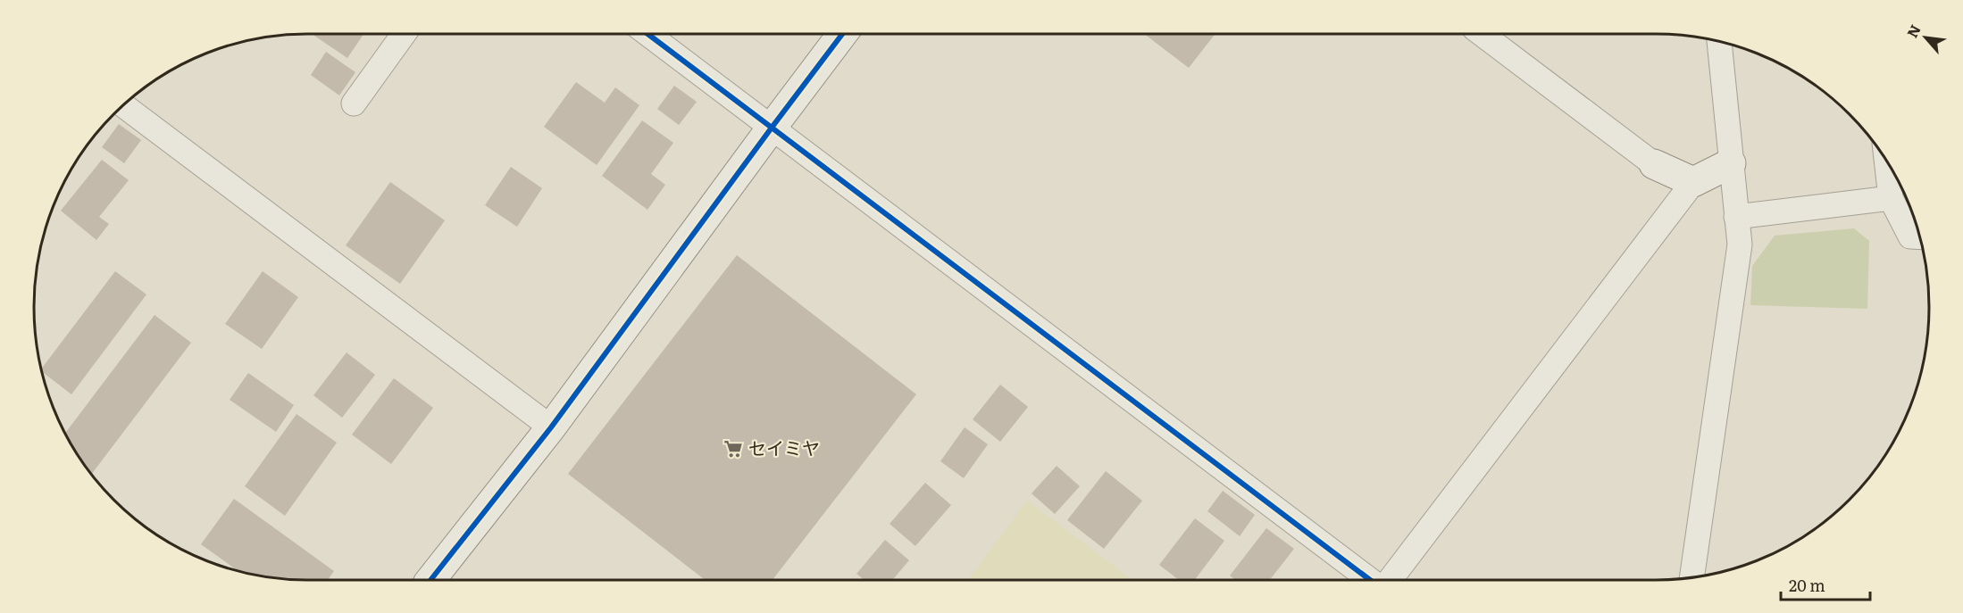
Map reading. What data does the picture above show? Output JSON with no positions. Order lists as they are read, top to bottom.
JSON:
{
  "places": {
    "supermarket": ["セイミヤ"]
  },
  "scale_bar": "20 m",
  "north": "top left"
}
